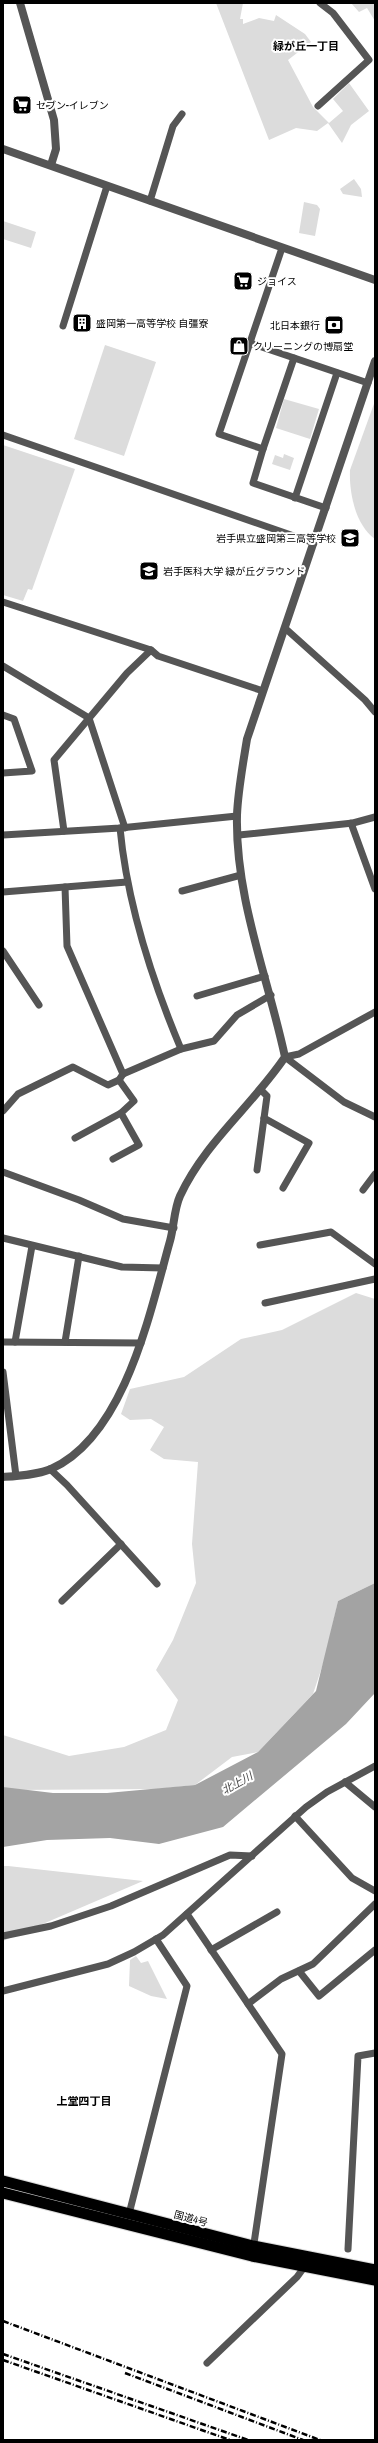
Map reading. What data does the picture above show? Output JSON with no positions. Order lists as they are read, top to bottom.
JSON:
{
  "streets": {
    "highway": ["国道4号"]
  },
  "districts": ["緑が丘一丁目", "上堂四丁目"],
  "water": ["北上川"],
  "places": {
    "supermarket": ["セブン-イレブン", "ジョイス"],
    "building": ["盛岡第一高等学校 自彊寮"],
    "bank": ["北日本銀行"],
    "shop": ["クリーニングの博扇堂"],
    "school or university": ["岩手県立盛岡第三高等学校", "岩手医科大学 緑が丘グラウンド"]
  }
}
